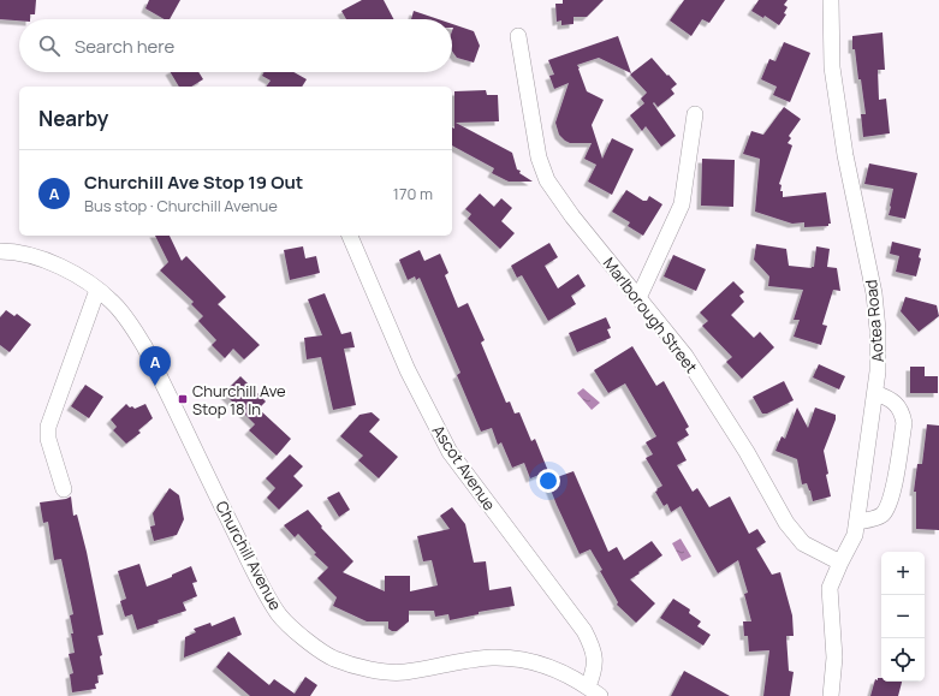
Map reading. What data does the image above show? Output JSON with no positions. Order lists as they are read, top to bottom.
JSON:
{
  "streets": {
    "street": [
      "Marlborough Street",
      "Aotea Road",
      "Ascot Avenue",
      "Churchill Avenue"
    ]
  },
  "crossings": [
    ["Marlborough Street", "Aotea Road"],
    ["Ascot Avenue", "Churchill Avenue"]
  ],
  "places": {
    "transit": ["Churchill Ave Stop 18 In"]
  },
  "page": {
    "search": "Search here",
    "heading": "Nearby",
    "list": [
      {
        "mark": "A",
        "name": "Churchill Ave Stop 19 Out",
        "note": "Bus stop · Churchill Avenue",
        "value": "170 m"
      }
    ],
    "pins": "A",
    "map_buttons": ["+", "−"]
  }
}
